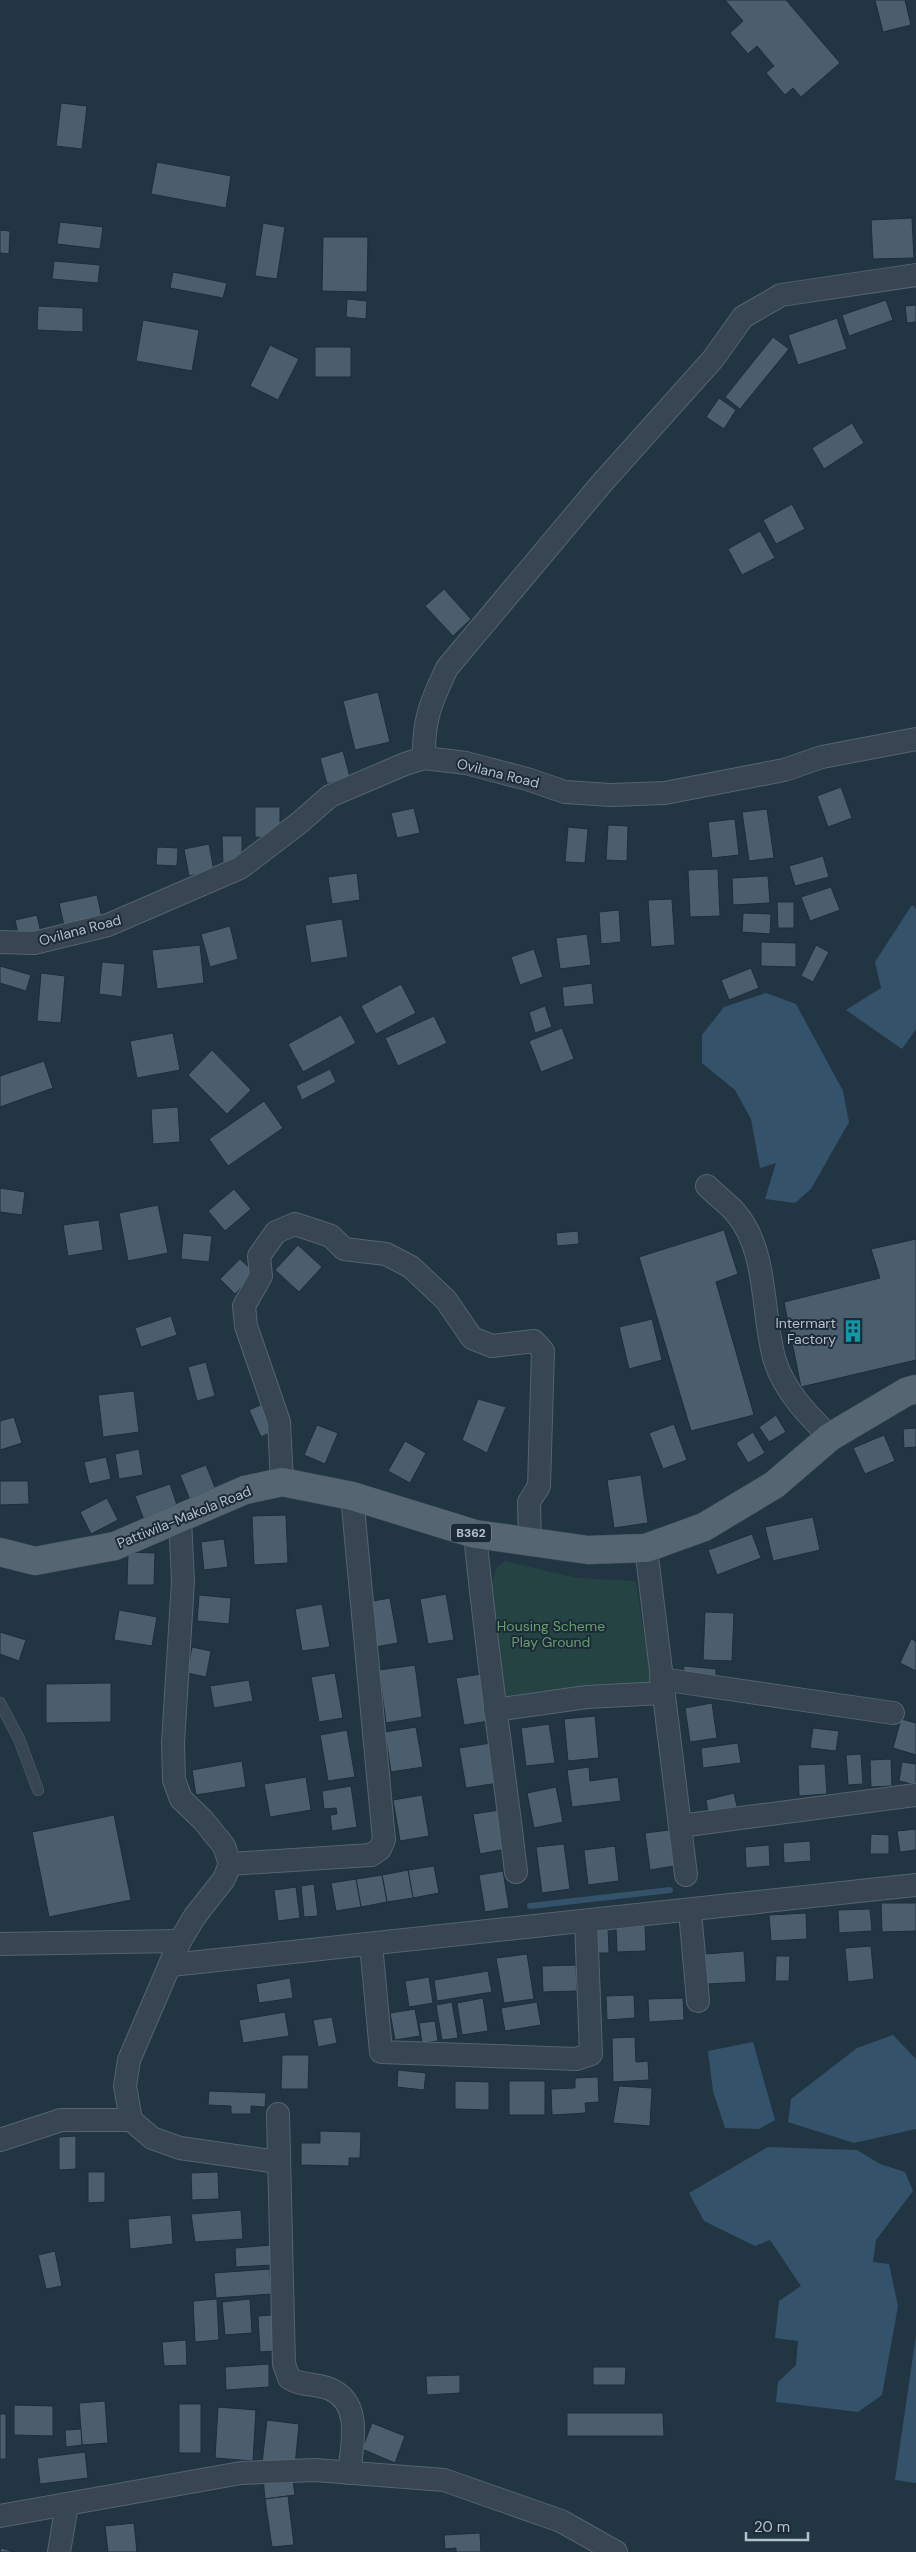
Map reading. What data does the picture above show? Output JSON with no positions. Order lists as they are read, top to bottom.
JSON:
{
  "streets": {
    "main road": ["Pattiwila-Makola Road", "B362"],
    "street": ["Ovilana Road"]
  },
  "parks": ["Housing Scheme Play Ground"],
  "places": {
    "building": ["Intermart Factory"]
  },
  "scale_bar": "20 m"
}
